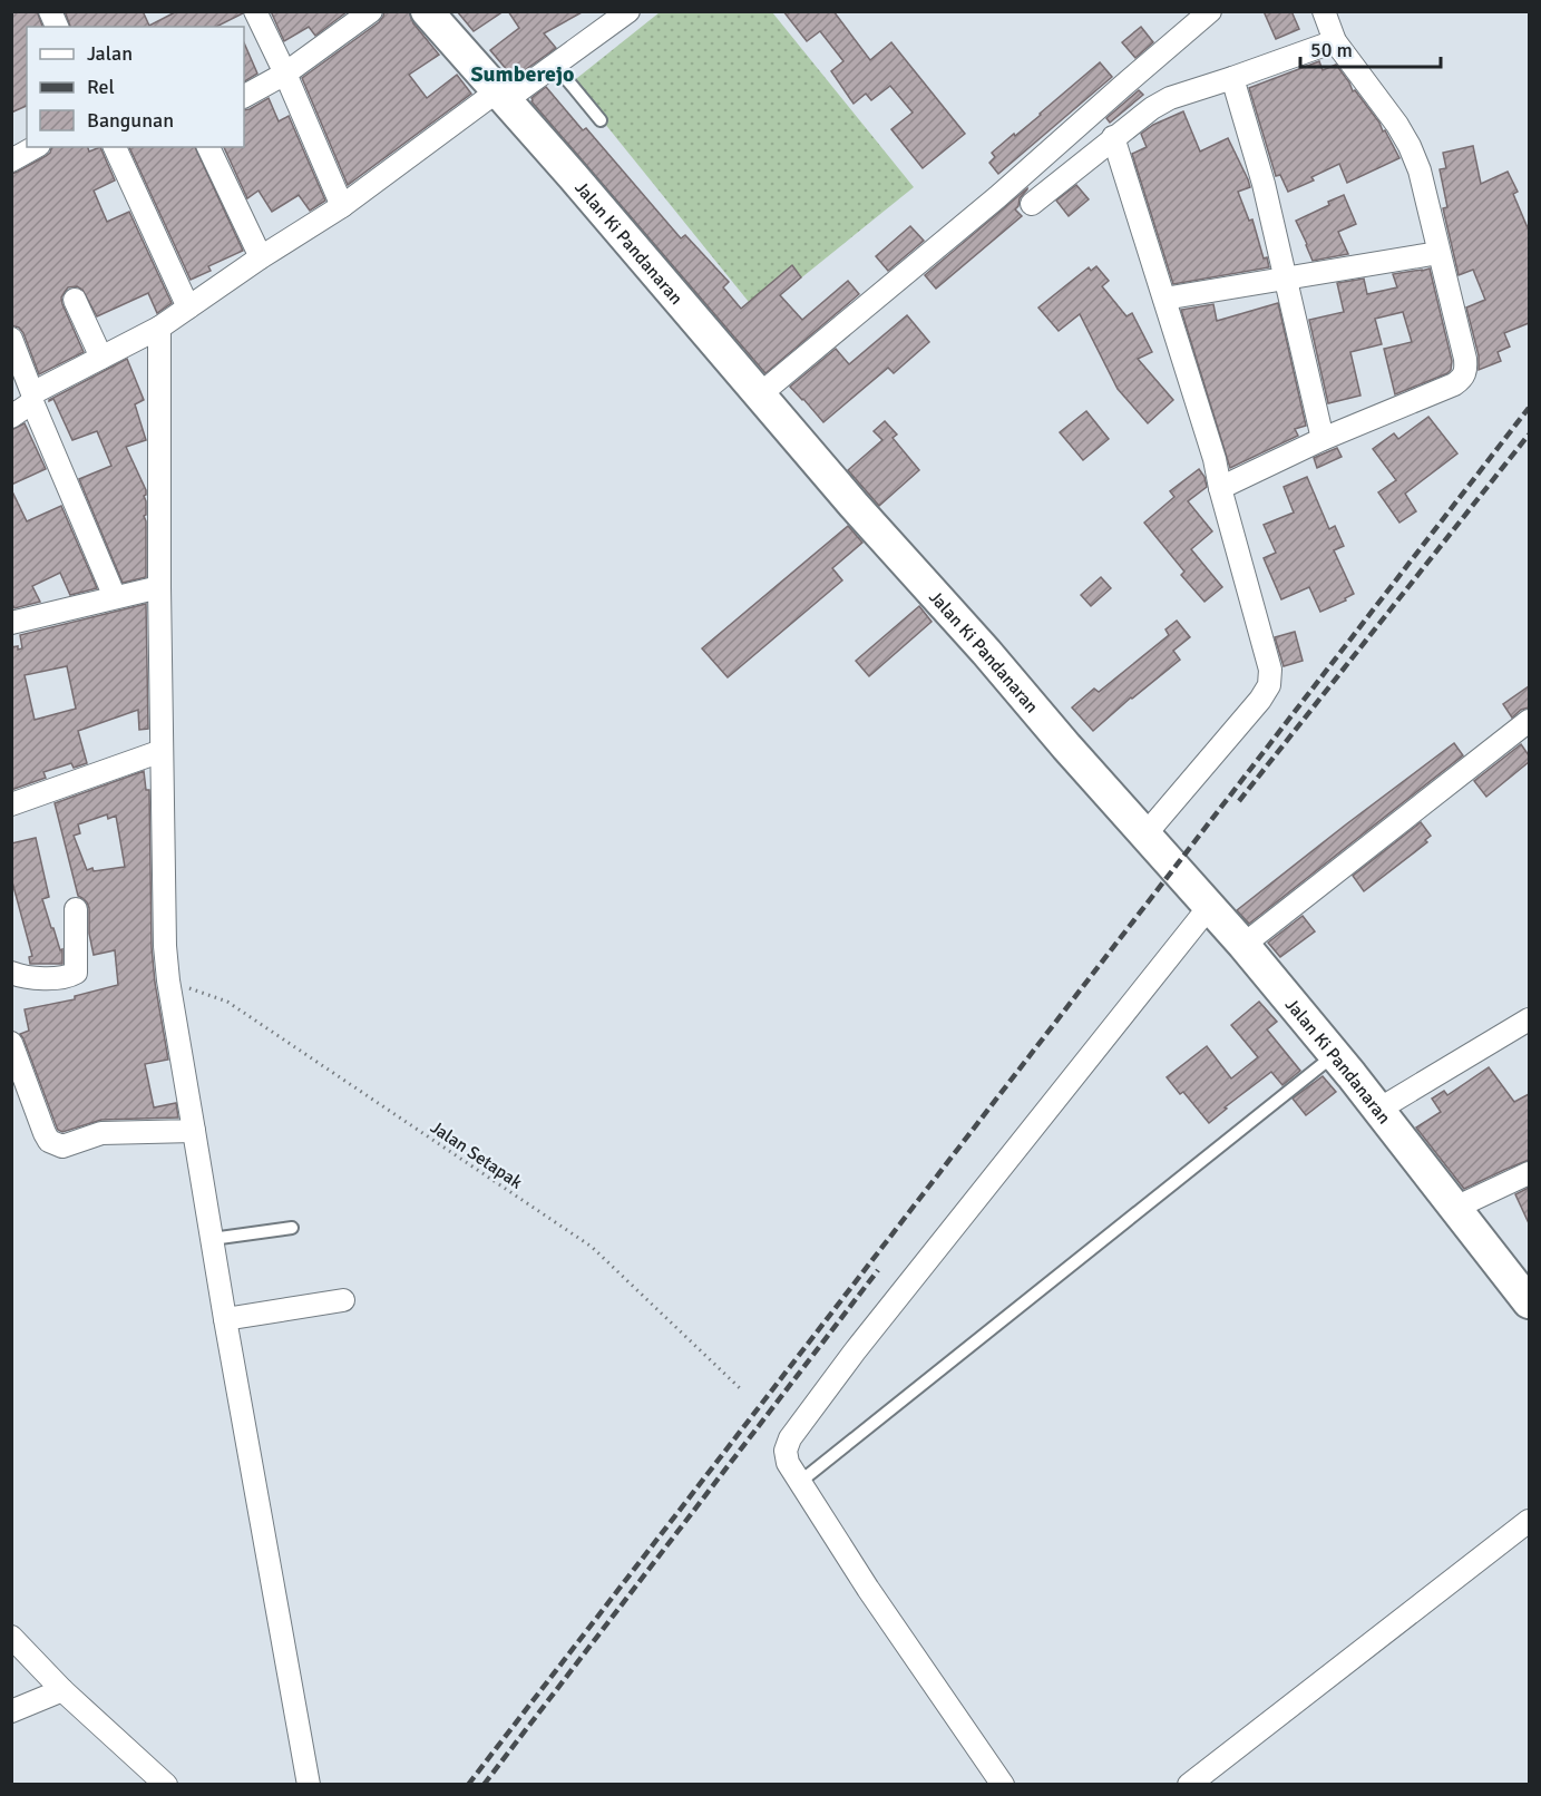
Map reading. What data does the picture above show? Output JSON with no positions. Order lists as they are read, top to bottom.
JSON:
{
  "streets": {
    "main road": ["Jalan Ki Pandanaran"],
    "path": ["Jalan Setapak"]
  },
  "districts": ["Sumberejo"],
  "legend": ["Jalan", "Rel", "Bangunan"],
  "scale_bar": "50 m"
}
